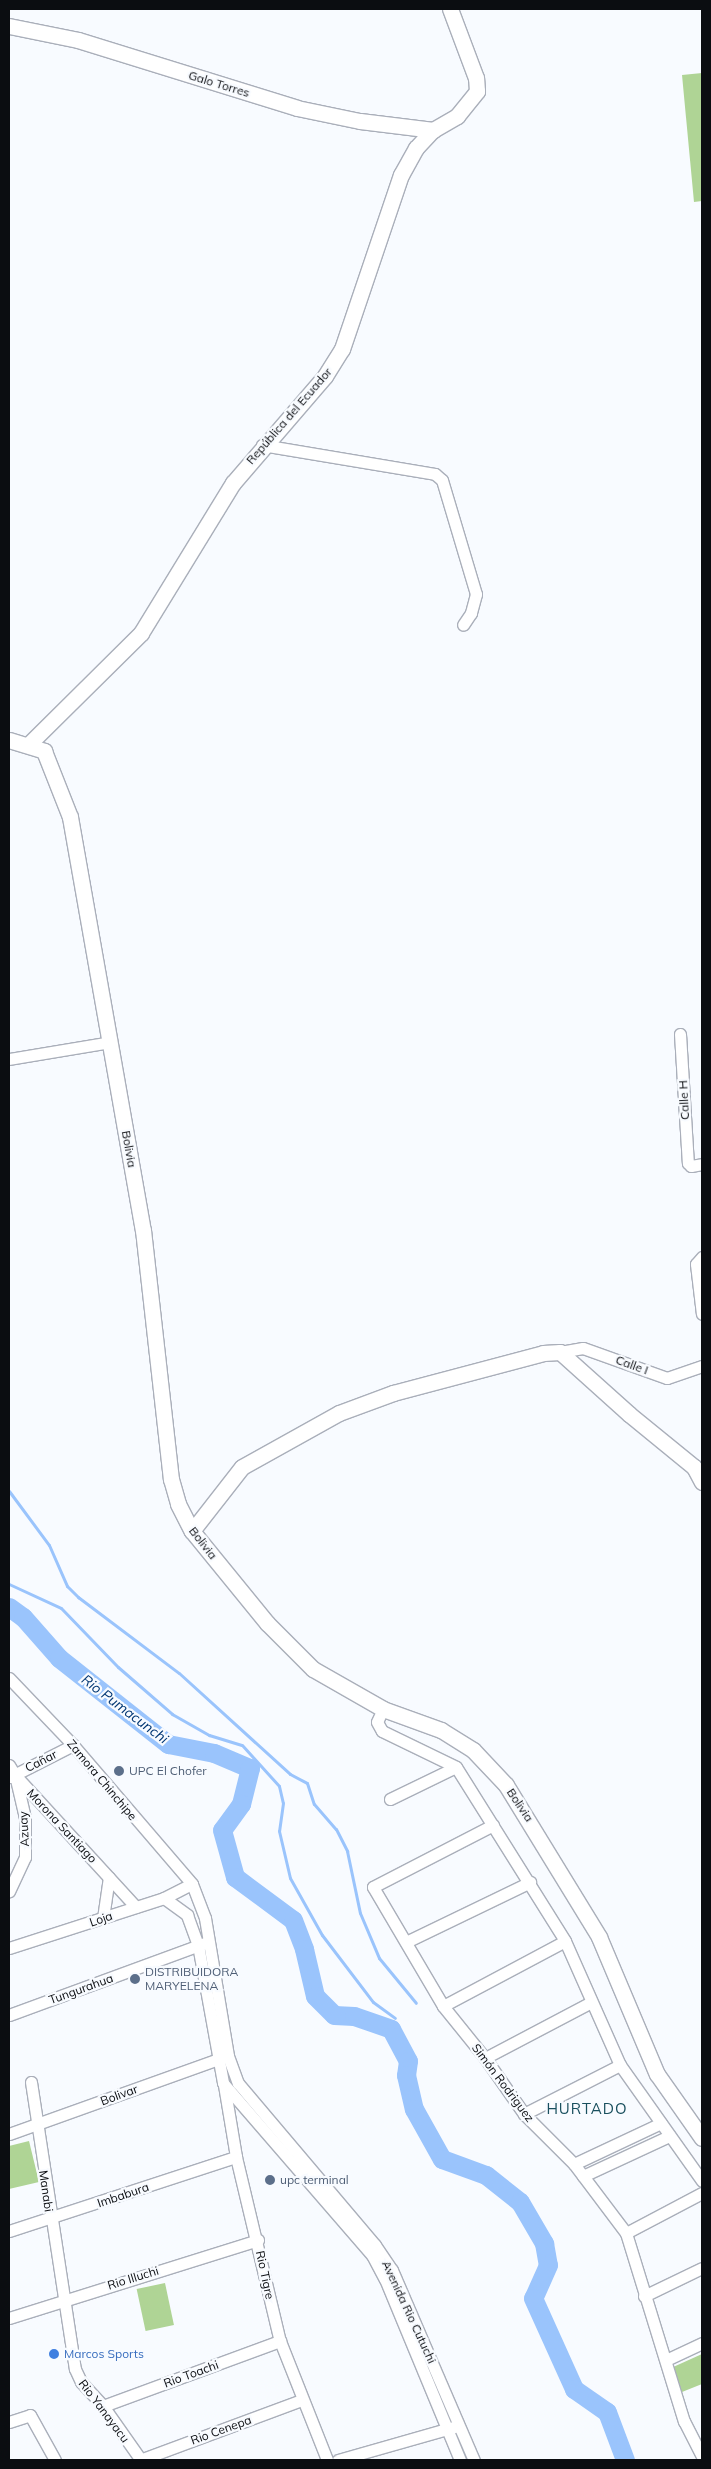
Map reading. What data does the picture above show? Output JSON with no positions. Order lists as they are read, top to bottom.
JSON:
{
  "streets": {
    "street": [
      "Galo Torres",
      "República del Ecuador",
      "Calle H",
      "Bolivia",
      "Calle I",
      "Cañar",
      "Zamora Chinchipe",
      "Morona Santiago",
      "Azuay",
      "Loja",
      "Tungurahua",
      "Simón Rodriguez",
      "Bolivar",
      "Manabi",
      "Imbabura",
      "Rio Tigre",
      "Rio Illuchi",
      "Avenida Rio Cutuchi",
      "Rio Toachi",
      "Rio Yanayacu",
      "Rio Cenepa"
    ]
  },
  "crossings": [
    ["Galo Torres", "República del Ecuador"],
    ["República del Ecuador", "Bolivia"],
    ["Cañar", "Zamora Chinchipe"],
    ["Cañar", "Morona Santiago"],
    ["Cañar", "Azuay"],
    ["Zamora Chinchipe", "Loja"],
    ["Zamora Chinchipe", "Avenida Rio Cutuchi"],
    ["Morona Santiago", "Azuay"],
    ["Morona Santiago", "Loja"],
    ["Loja", "Avenida Rio Cutuchi"],
    ["Tungurahua", "Avenida Rio Cutuchi"],
    ["Bolivar", "Manabi"],
    ["Bolivar", "Avenida Rio Cutuchi"],
    ["Manabi", "Imbabura"],
    ["Manabi", "Rio Illuchi"],
    ["Manabi", "Rio Yanayacu"],
    ["Imbabura", "Rio Tigre"],
    ["Rio Tigre", "Rio Illuchi"],
    ["Rio Tigre", "Avenida Rio Cutuchi"],
    ["Rio Tigre", "Rio Toachi"],
    ["Rio Tigre", "Rio Cenepa"],
    ["Rio Illuchi", "Rio Yanayacu"],
    ["Rio Toachi", "Rio Yanayacu"],
    ["Rio Yanayacu", "Rio Cenepa"]
  ],
  "districts": ["HURTADO"],
  "water": ["Rio Pumacunchi"],
  "places": [
    "UPC El Chofer",
    "DISTRIBUIDORA MARYELENA",
    "upc terminal",
    "Marcos Sports"
  ]
}
